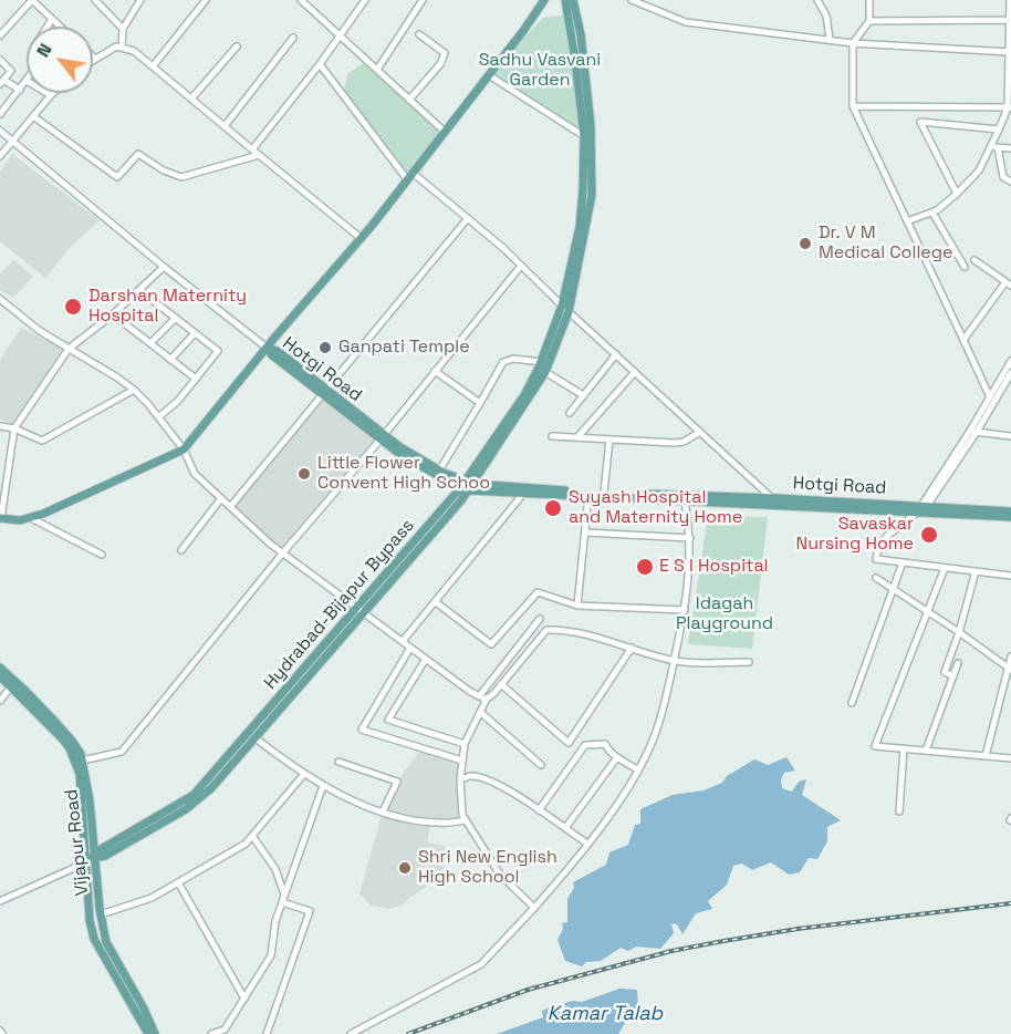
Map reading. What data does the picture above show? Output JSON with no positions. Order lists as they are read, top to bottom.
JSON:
{
  "streets": {
    "main road": ["Hotgi Road", "Hydrabad-Bijapur Bypass", "Vijapur Road"]
  },
  "crossings": [
    ["Hydrabad-Bijapur Bypass", "Vijapur Road"]
  ],
  "water": ["Kamar Talab"],
  "parks": ["Sadhu Vasvani Garden", "Idagah Playground"],
  "places": [
    "Dr. V M Medical College",
    "Darshan Maternity Hospital",
    "Ganpati Temple",
    "Little Flower Convent High Schoo",
    "Suyash Hospital and Maternity Home",
    "Savaskar Nursing Home",
    "E S I Hospital",
    "Shri New English High School"
  ],
  "north": "top left"
}
